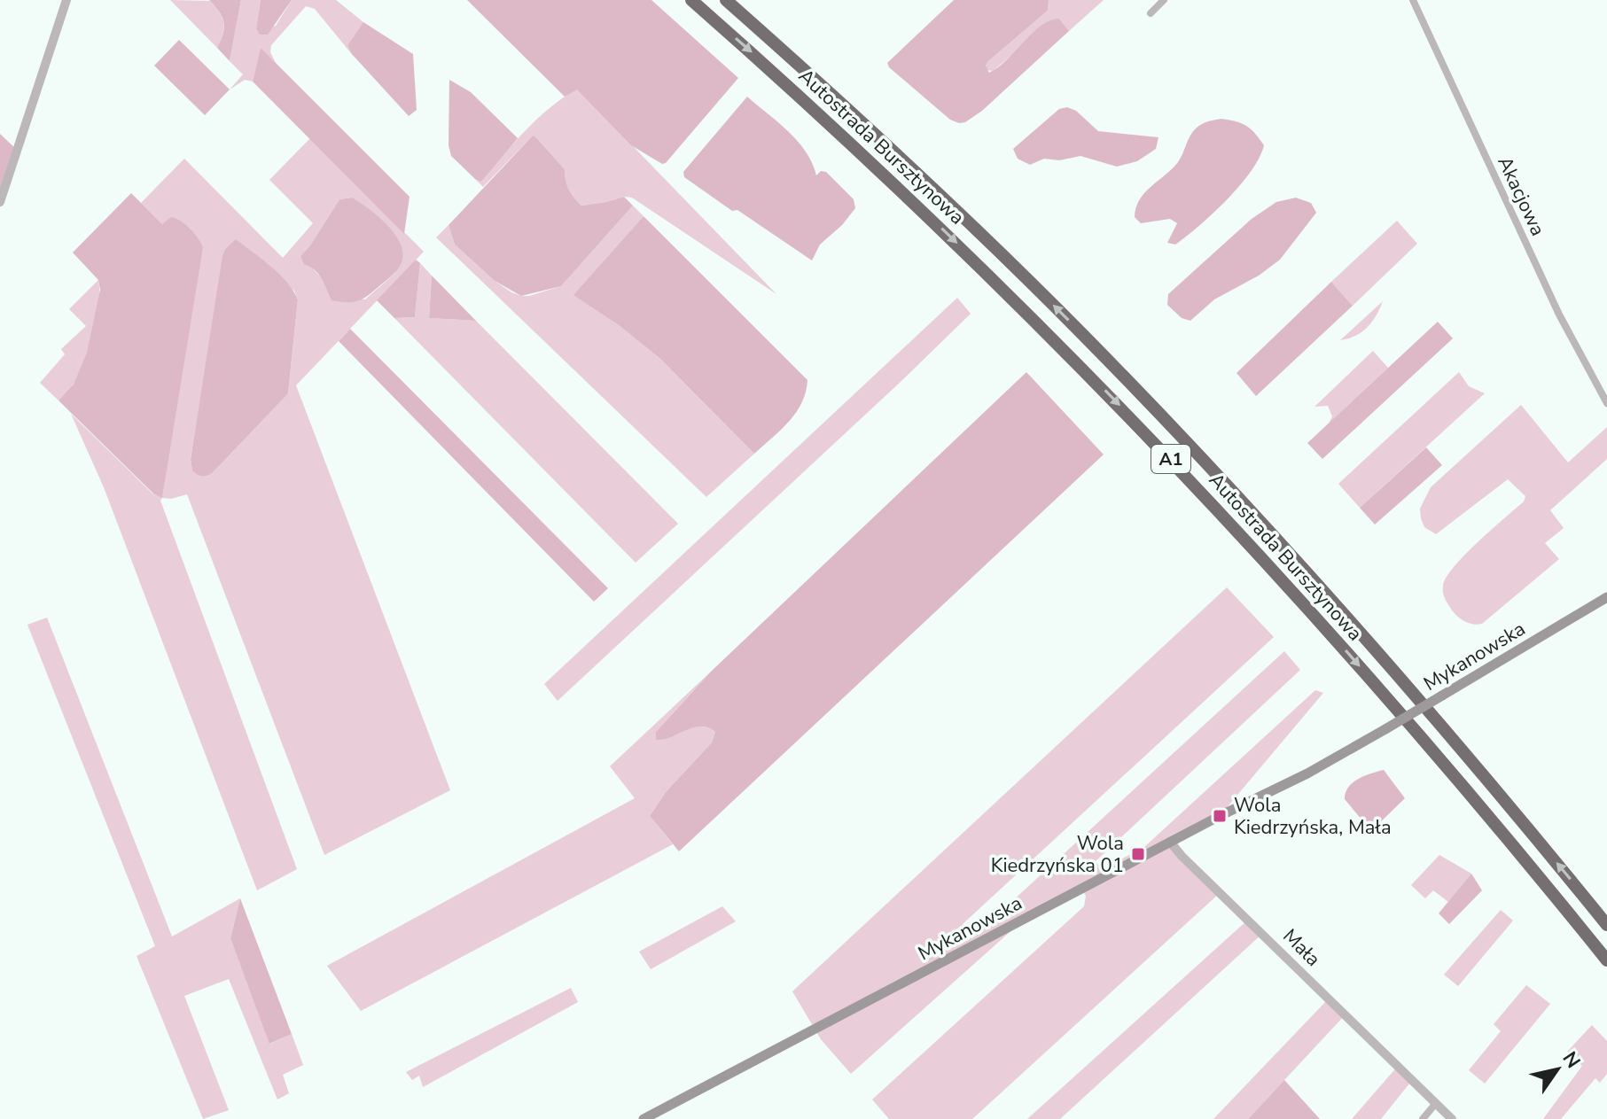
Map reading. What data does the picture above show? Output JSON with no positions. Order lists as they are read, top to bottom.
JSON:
{
  "streets": {
    "highway": ["Autostrada Bursztynowa", "A1"],
    "main road": ["Mykanowska"],
    "street": ["Akacjowa", "Mała"]
  },
  "crossings": [
    ["Mykanowska", "Mała"]
  ],
  "places": {
    "transit": ["Wola Kiedrzyńska, Mała", "Wola Kiedrzyńska 01"]
  },
  "north": "top right"
}
